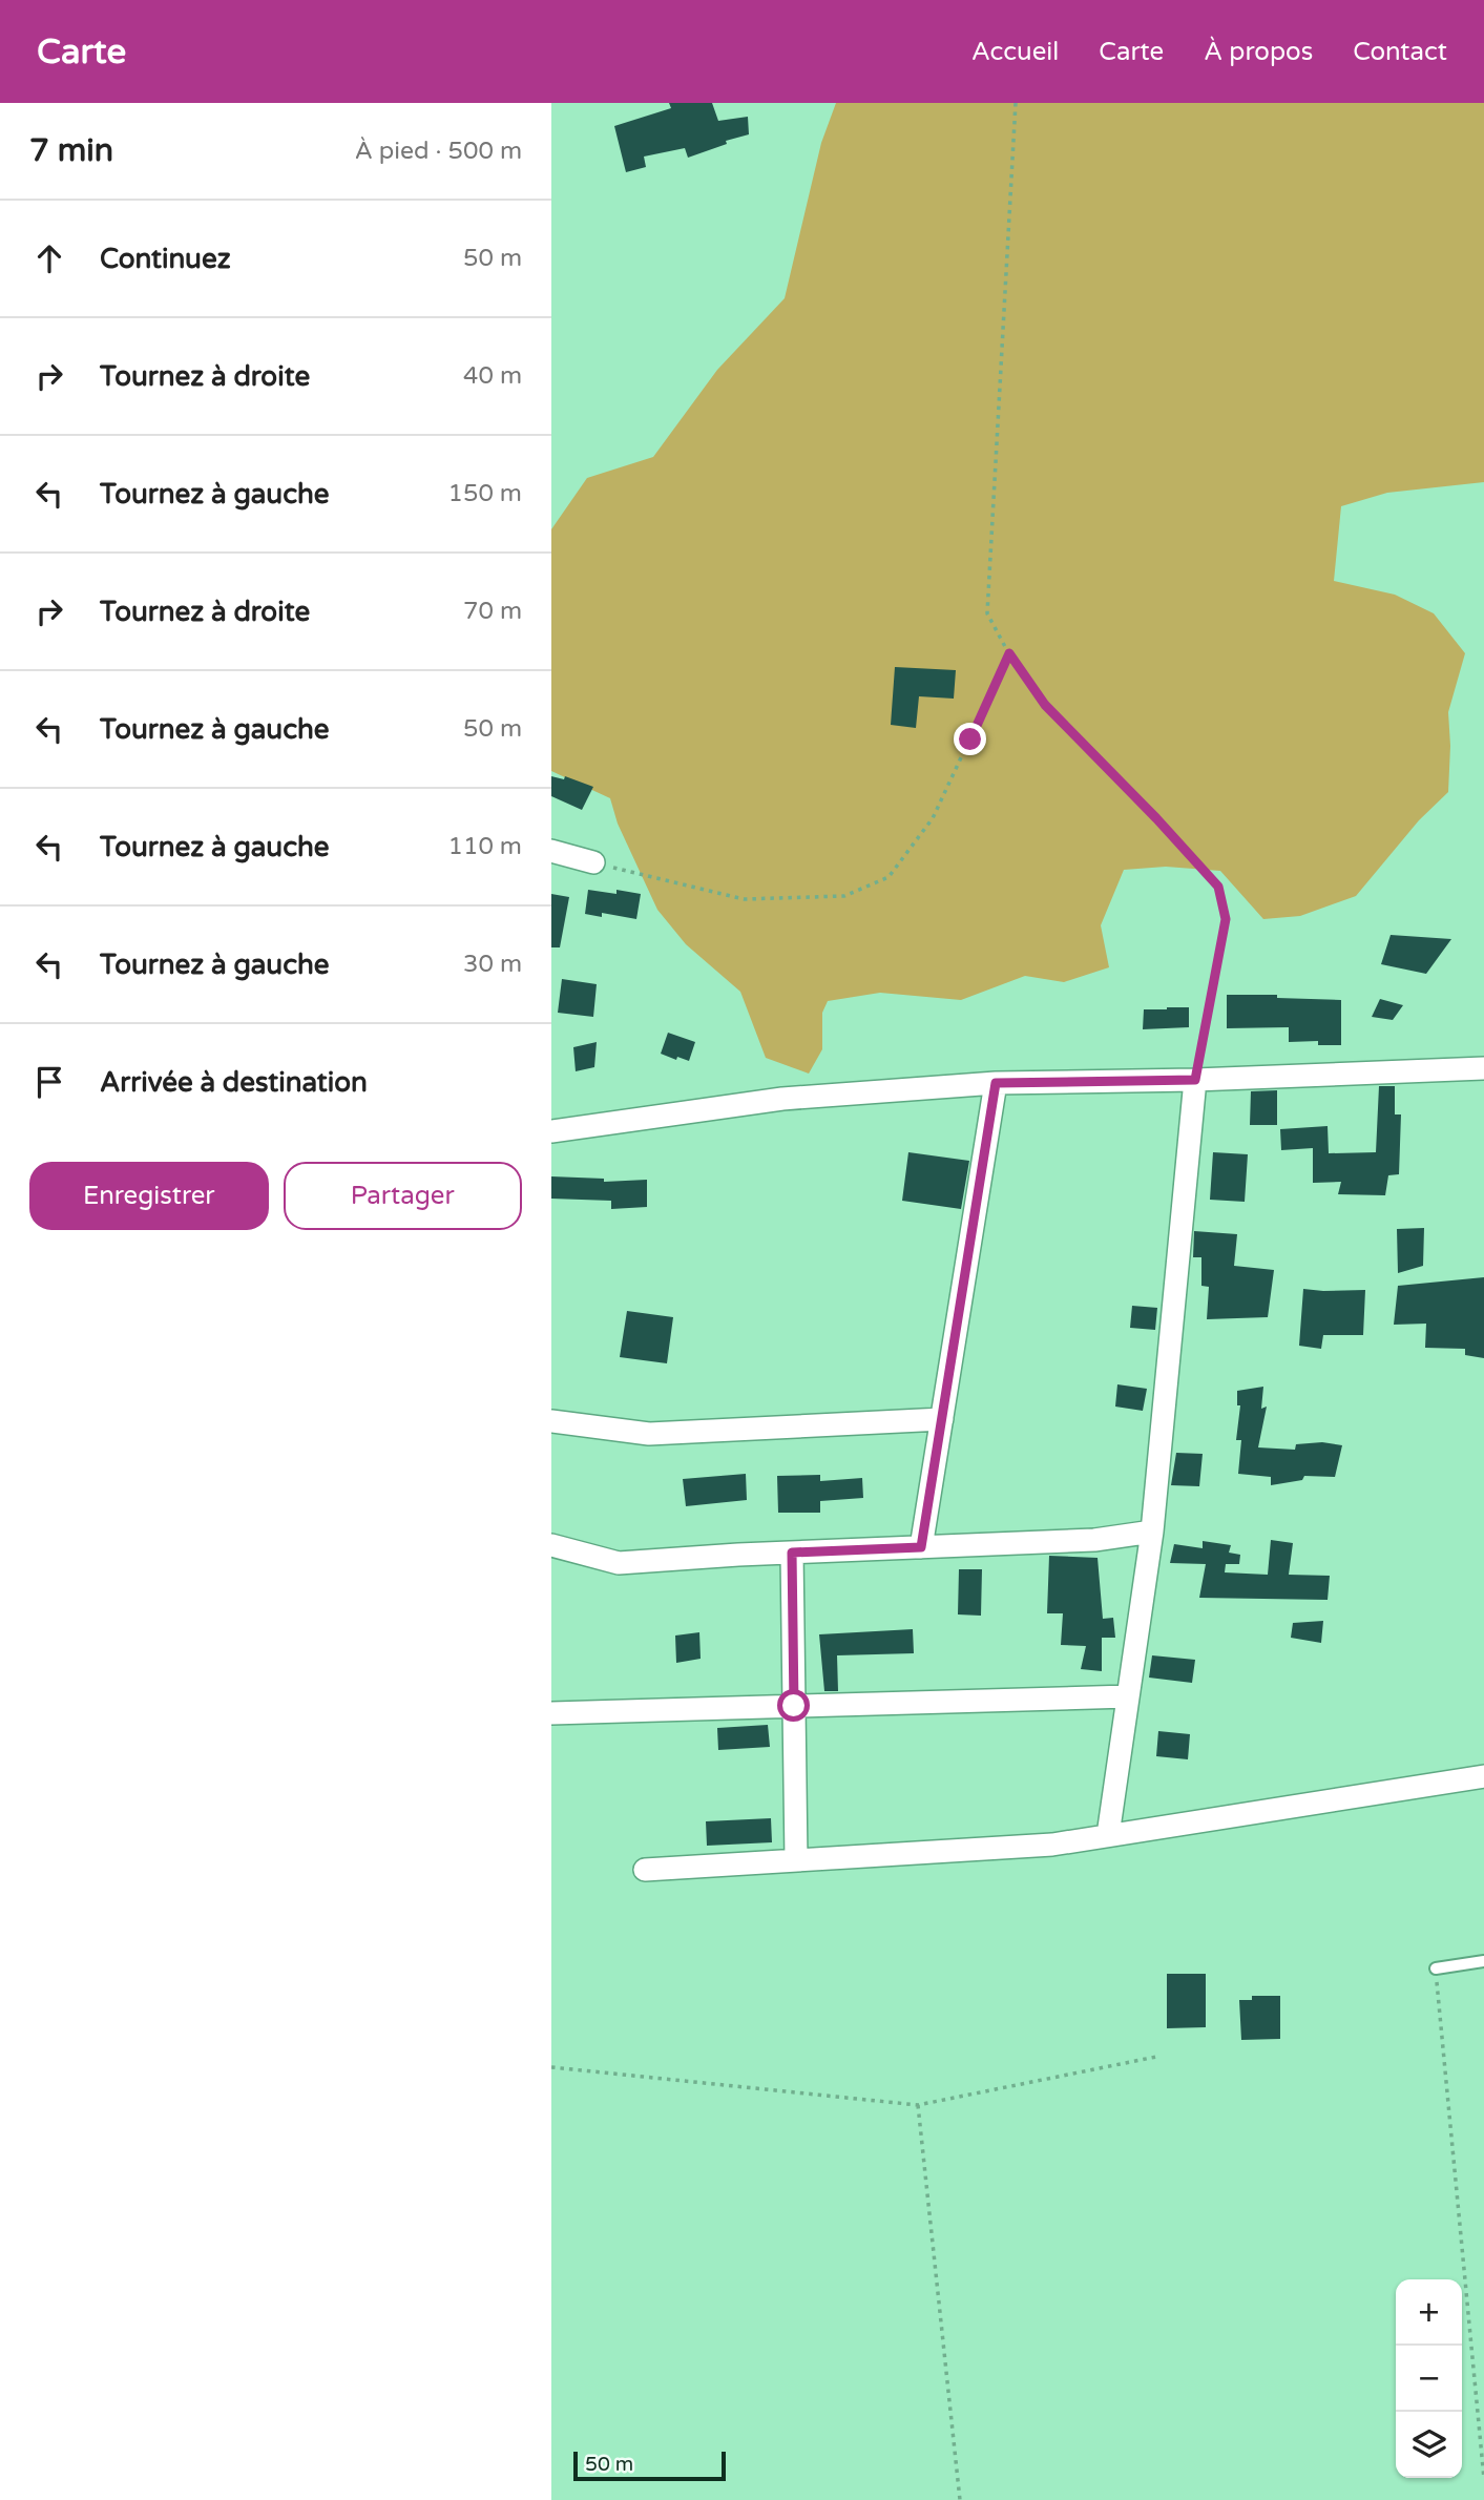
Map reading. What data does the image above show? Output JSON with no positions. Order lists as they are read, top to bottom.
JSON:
{
  "scale_bar": "50 m",
  "page": {
    "header": "Carte",
    "nav": [
      "Accueil",
      "Carte",
      "À propos",
      "Contact"
    ],
    "heading": ["7 min", "À pied · 500 m"],
    "list": [
      ["Continuez", "50 m"],
      ["Tournez à droite", "40 m"],
      ["Tournez à gauche", "150 m"],
      ["Tournez à droite", "70 m"],
      ["Tournez à gauche", "50 m"],
      ["Tournez à gauche", "110 m"],
      ["Tournez à gauche", "30 m"],
      "Arrivée à destination"
    ],
    "buttons": ["Enregistrer", "Partager"],
    "map_buttons": ["+", "−"],
    "scale": "50 m"
  }
}
